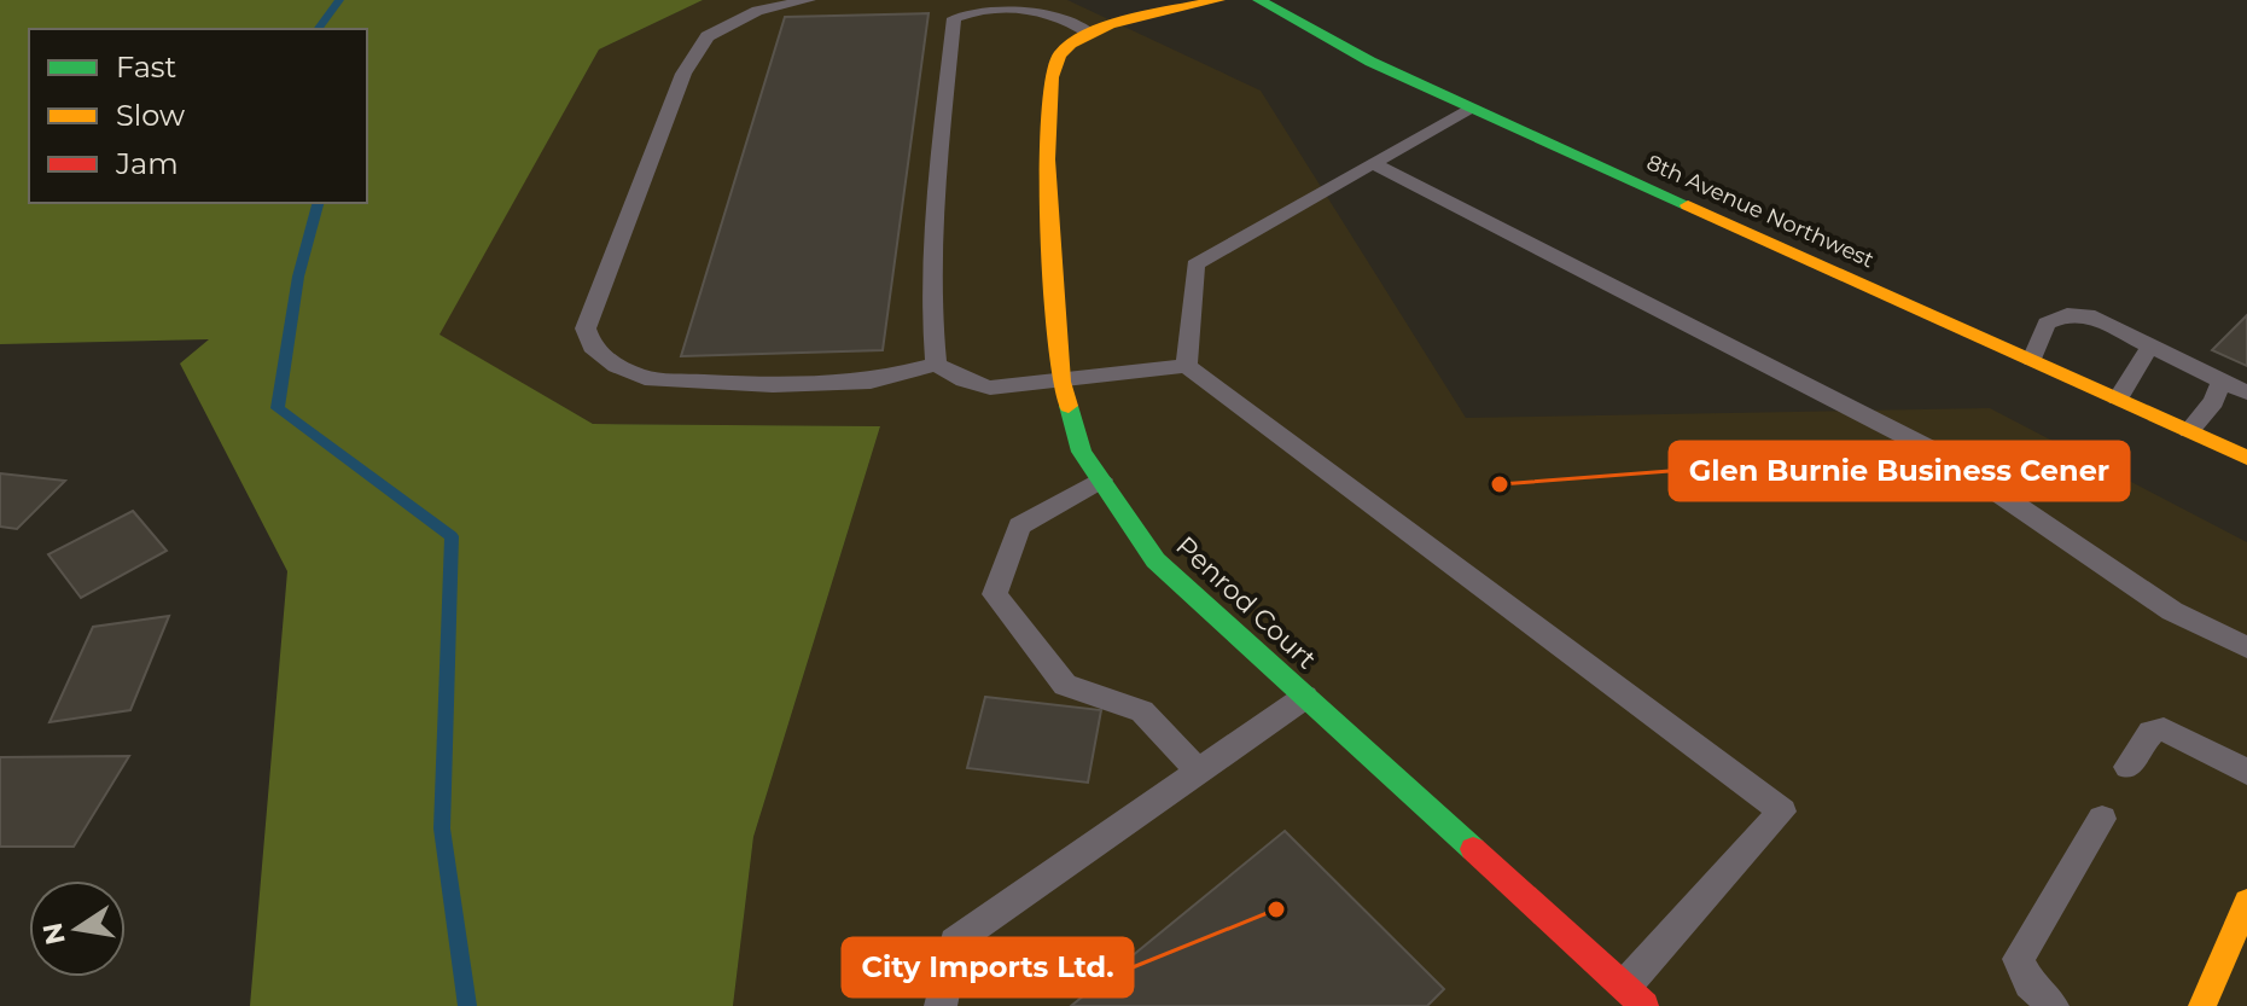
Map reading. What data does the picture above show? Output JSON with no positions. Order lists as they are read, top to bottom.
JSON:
{
  "streets": {
    "street": ["8th Avenue Northwest", "Penrod Court"]
  },
  "places": ["Glen Burnie Business Cener", "City Imports Ltd."],
  "legend": ["Fast", "Slow", "Jam"],
  "north": "left"
}
